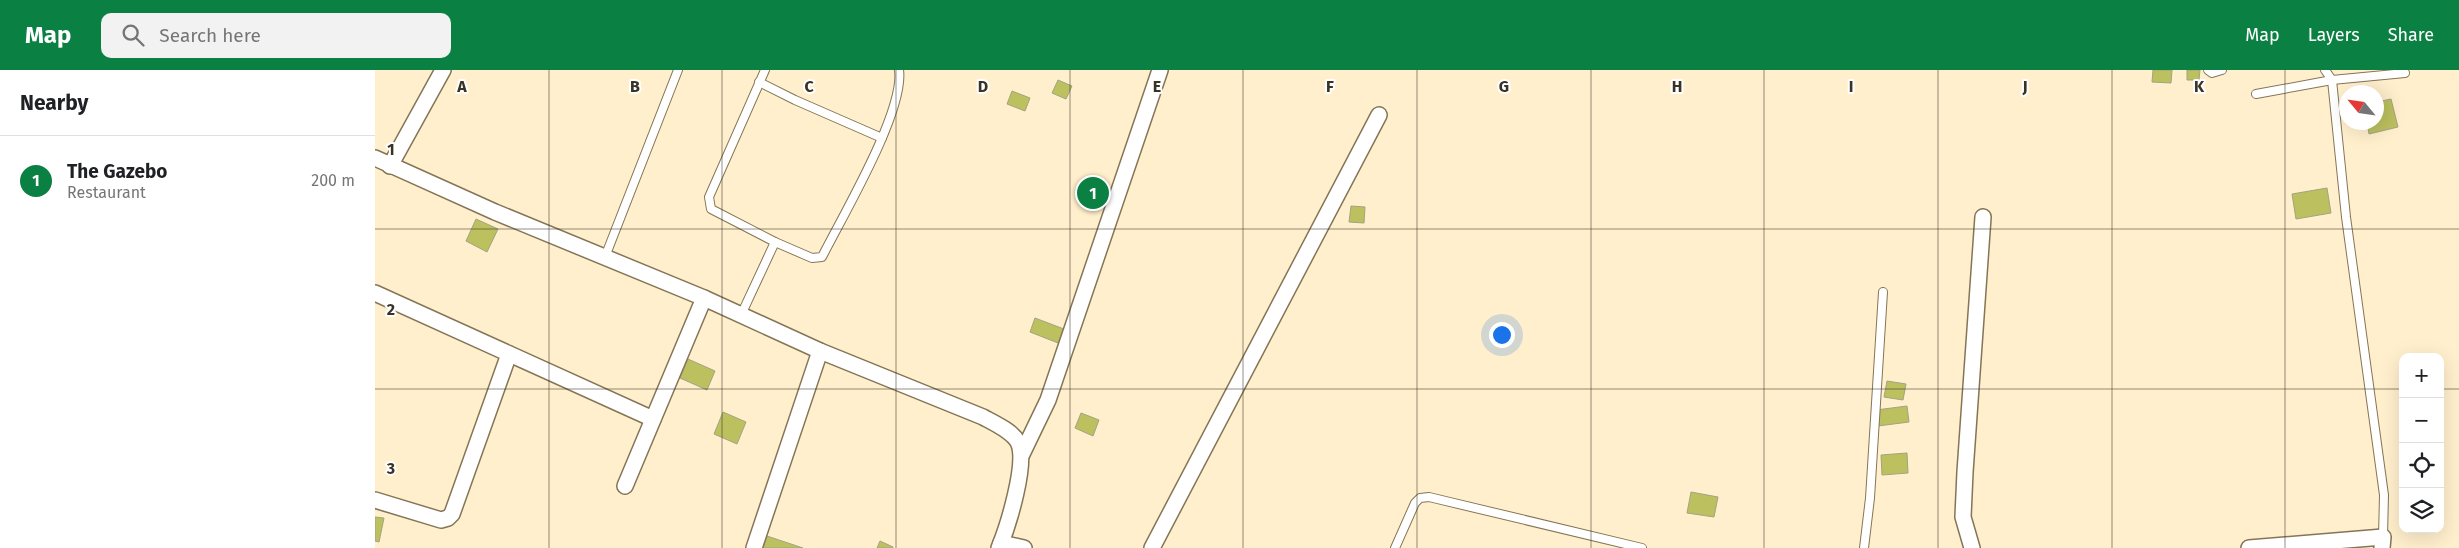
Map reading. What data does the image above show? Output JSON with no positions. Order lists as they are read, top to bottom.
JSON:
{
  "north": "top left",
  "page": {
    "header": "Map",
    "search": "Search here",
    "nav": ["Map", "Layers", "Share"],
    "heading": "Nearby",
    "list": [
      {
        "mark": "1",
        "name": "The Gazebo",
        "note": "Restaurant",
        "value": "200 m"
      }
    ],
    "pins": "1",
    "map_buttons": ["+", "−"]
  },
  "grid": {
    "columns": [
      "A",
      "B",
      "C",
      "D",
      "E",
      "F",
      "G",
      "H",
      "I",
      "J",
      "K"
    ],
    "rows": ["1", "2", "3"]
  }
}
